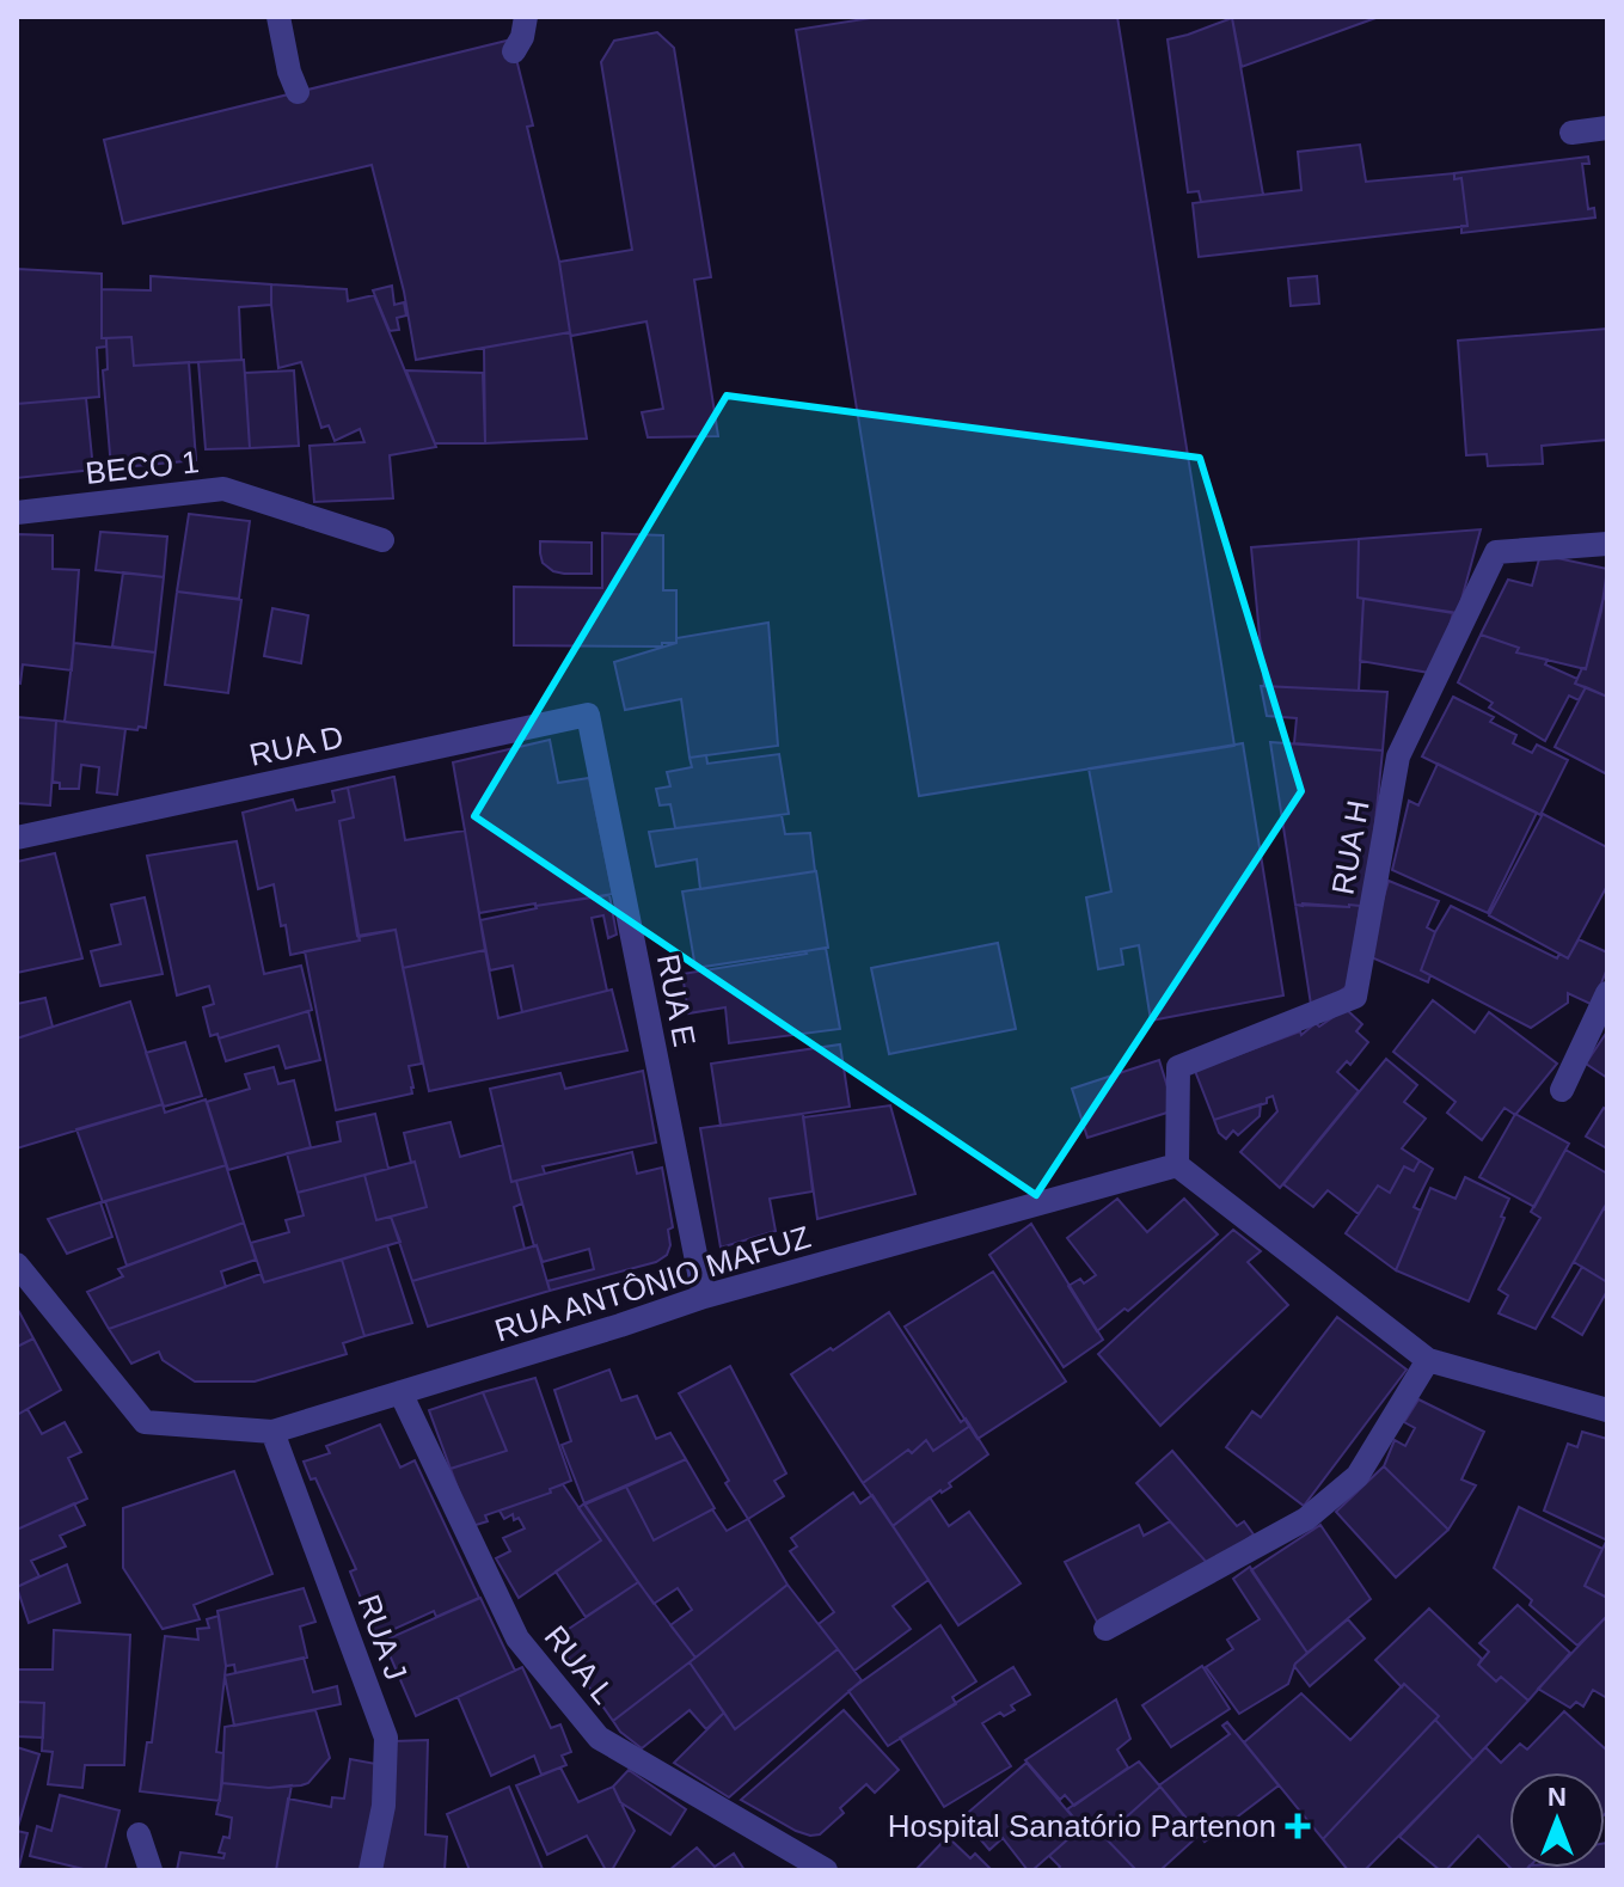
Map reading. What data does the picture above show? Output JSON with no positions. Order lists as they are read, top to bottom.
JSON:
{
  "streets": {
    "lane": [
      "BECO 1",
      "RUA D",
      "RUA H",
      "RUA E",
      "RUA ANTÔNIO MAFUZ",
      "RUA J",
      "RUA L"
    ]
  },
  "crossings": [
    ["RUA D", "RUA E"],
    ["RUA H", "RUA ANTÔNIO MAFUZ"],
    ["RUA E", "RUA ANTÔNIO MAFUZ"],
    ["RUA ANTÔNIO MAFUZ", "RUA J"],
    ["RUA ANTÔNIO MAFUZ", "RUA L"]
  ],
  "places": {
    "health": ["Hospital Sanatório Partenon"]
  },
  "north": "top"
}
